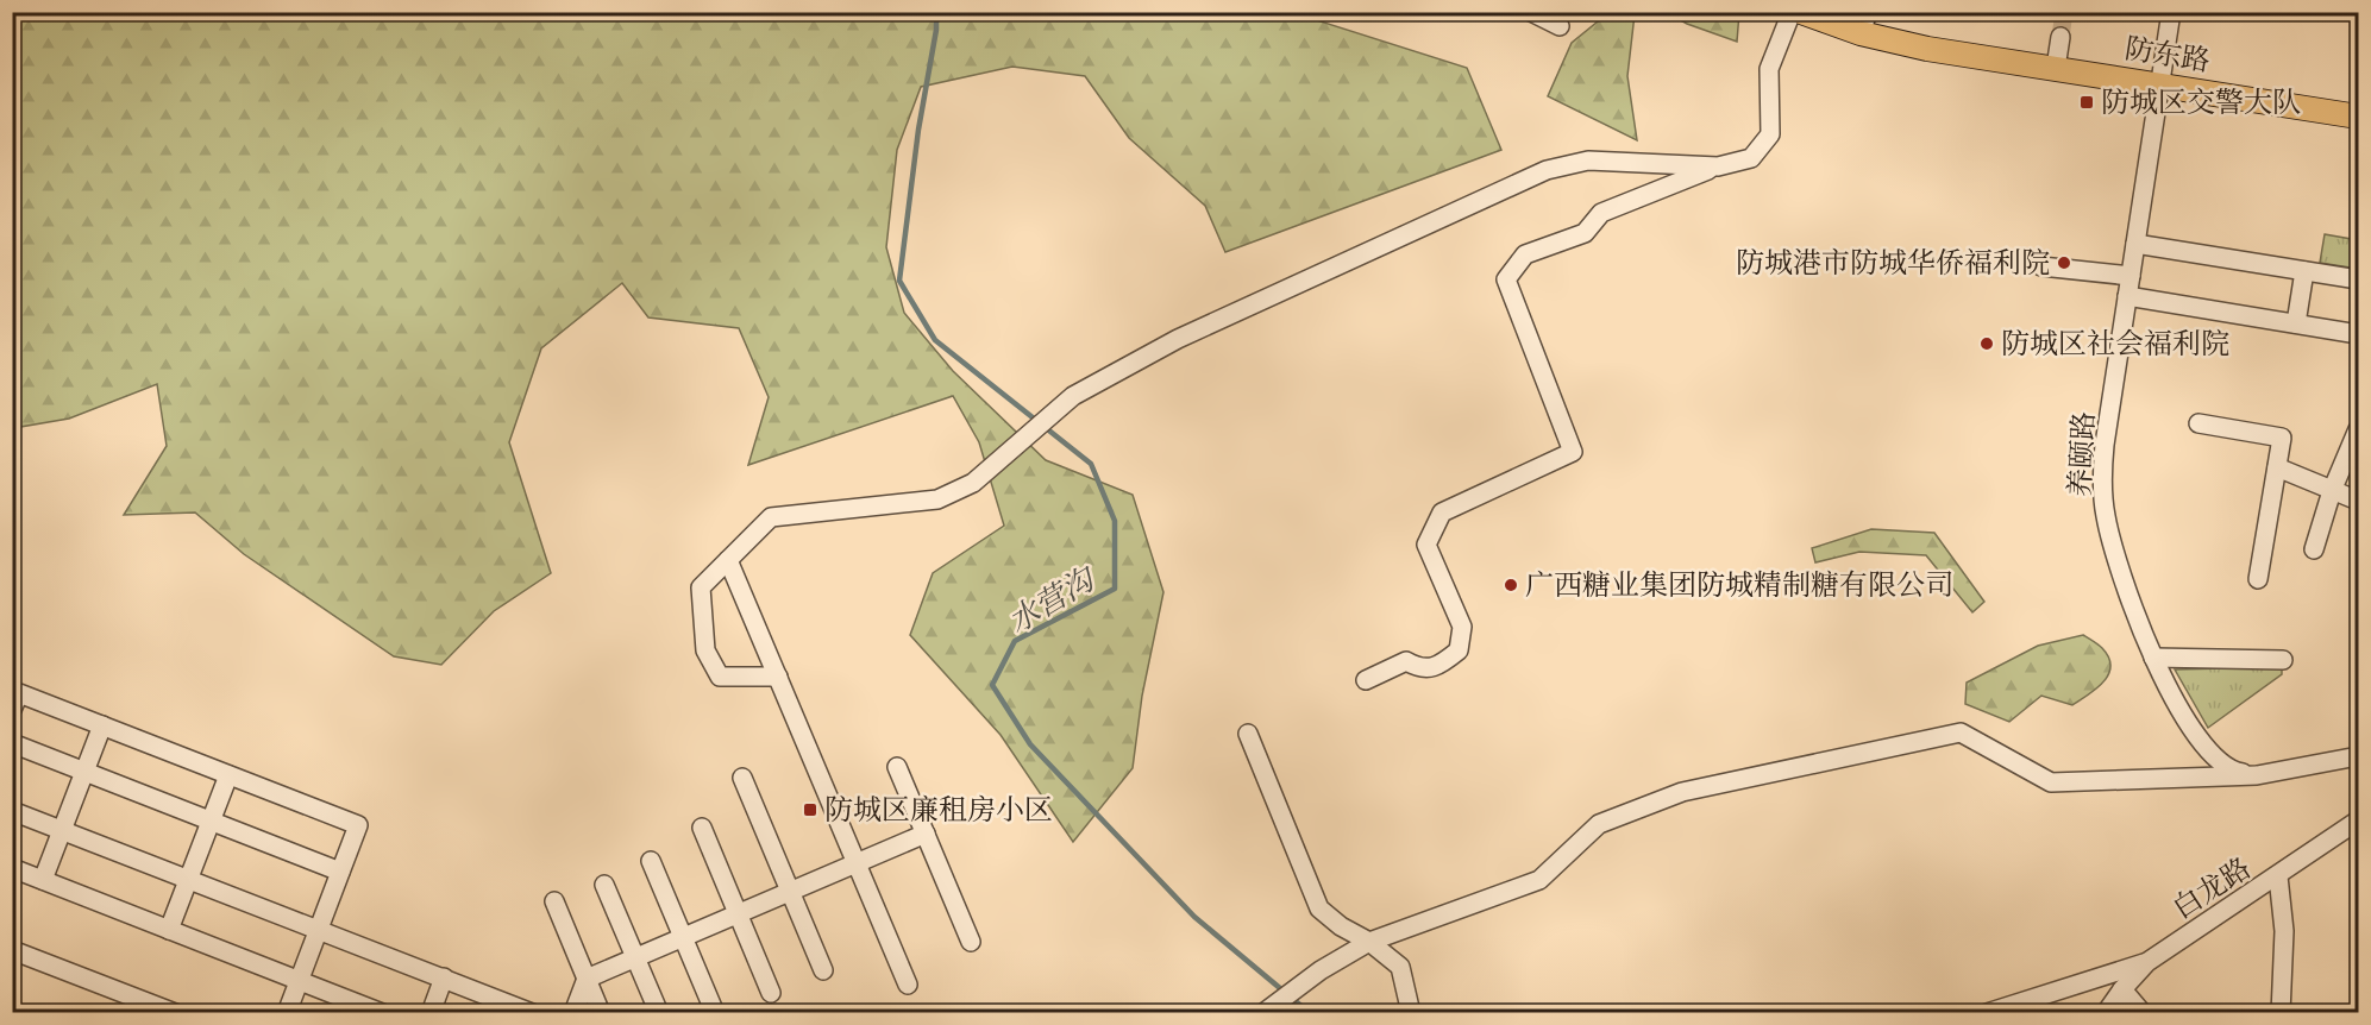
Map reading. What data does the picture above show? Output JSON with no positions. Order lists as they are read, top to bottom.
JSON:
{
  "streets": {
    "main road": ["防东路"],
    "street": ["养颐路", "白龙路"]
  },
  "crossings": [
    ["防东路", "养颐路"]
  ],
  "water": ["水营沟"],
  "places": {
    "transit": ["防城区交警大队", "防城区廉租房小区"],
    "other": ["防城港市防城华侨福利院", "防城区社会福利院", "广西糖业集团防城精制糖有限公司"]
  }
}
